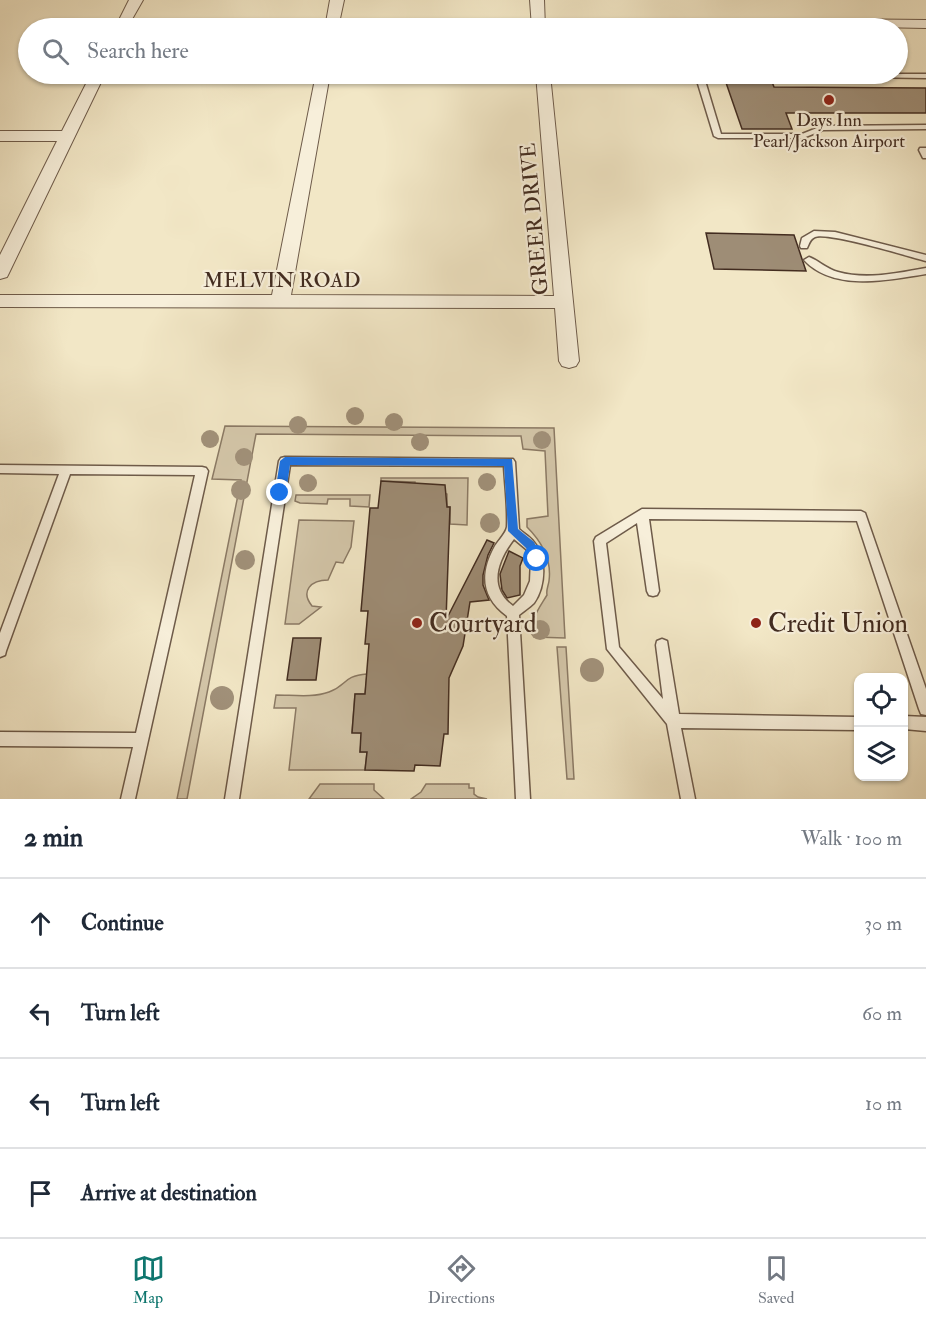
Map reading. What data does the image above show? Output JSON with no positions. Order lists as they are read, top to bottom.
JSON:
{
  "streets": {
    "street": ["GREER DRIVE", "MELVIN ROAD"]
  },
  "crossings": [
    ["GREER DRIVE", "MELVIN ROAD"]
  ],
  "places": ["Days Inn Pearl/Jackson Airport", "Courtyard", "Credit Union"],
  "page": {
    "search": "Search here",
    "heading": ["2 min", "Walk · 100 m"],
    "list": [
      ["Continue", "30 m"],
      ["Turn left", "60 m"],
      ["Turn left", "10 m"],
      "Arrive at destination"
    ],
    "nav": ["Map", "Directions", "Saved"]
  }
}
